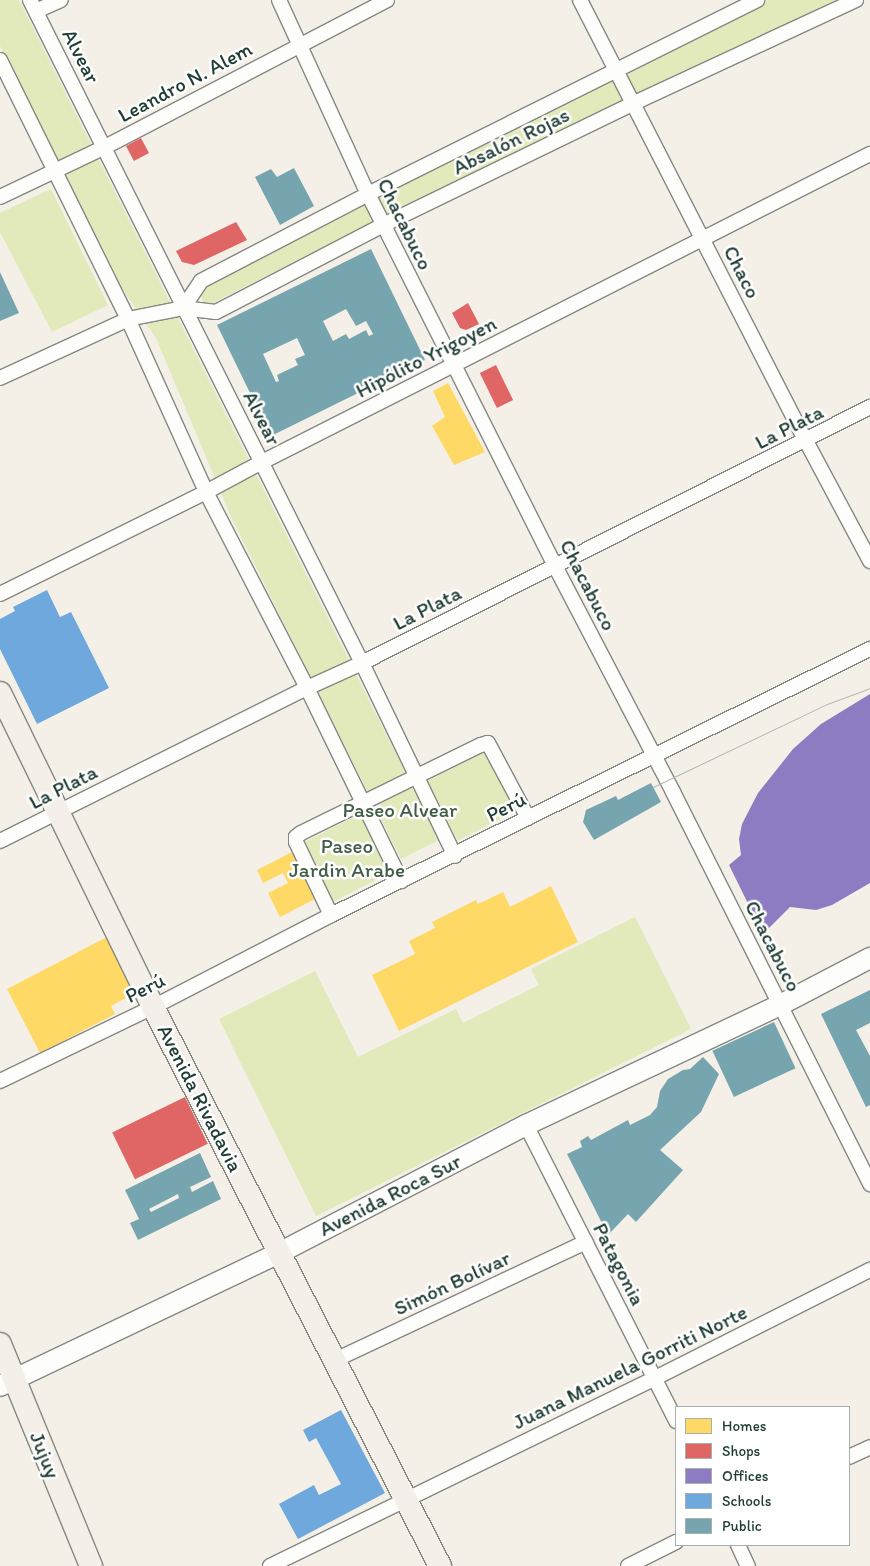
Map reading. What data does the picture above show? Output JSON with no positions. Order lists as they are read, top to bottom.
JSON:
{
  "streets": {
    "main road": ["Avenida Rivadavia", "Avenida Roca Sur", "Jujuy"],
    "street": [
      "Alvear",
      "Leandro N. Alem",
      "Absalón Rojas",
      "Chacabuco",
      "Chaco",
      "Hipólito Yrigoyen",
      "La Plata",
      "Perú",
      "Patagonia",
      "Simón Bolívar",
      "Juana Manuela Gorriti Norte"
    ]
  },
  "crossings": [
    ["Alvear", "Leandro N. Alem"],
    ["Alvear", "Absalón Rojas"],
    ["Alvear", "Hipólito Yrigoyen"],
    ["Alvear", "La Plata"],
    ["Alvear", "Perú"],
    ["Leandro N. Alem", "Chacabuco"],
    ["Absalón Rojas", "Chacabuco"],
    ["Absalón Rojas", "Chaco"],
    ["Chacabuco", "Hipólito Yrigoyen"],
    ["Chacabuco", "La Plata"],
    ["Chacabuco", "Perú"],
    ["Chacabuco", "Avenida Roca Sur"],
    ["Chaco", "Hipólito Yrigoyen"],
    ["Chaco", "La Plata"],
    ["La Plata", "Avenida Rivadavia"],
    ["Perú", "Avenida Rivadavia"],
    ["Avenida Rivadavia", "Avenida Roca Sur"],
    ["Avenida Rivadavia", "Simón Bolívar"],
    ["Avenida Rivadavia", "Juana Manuela Gorriti Norte"],
    ["Avenida Roca Sur", "Patagonia"],
    ["Avenida Roca Sur", "Jujuy"],
    ["Patagonia", "Simón Bolívar"],
    ["Patagonia", "Juana Manuela Gorriti Norte"]
  ],
  "parks": ["Paseo Alvear", "Paseo Jardin Arabe"],
  "legend": [
    "Homes",
    "Shops",
    "Offices",
    "Schools",
    "Public"
  ]
}
